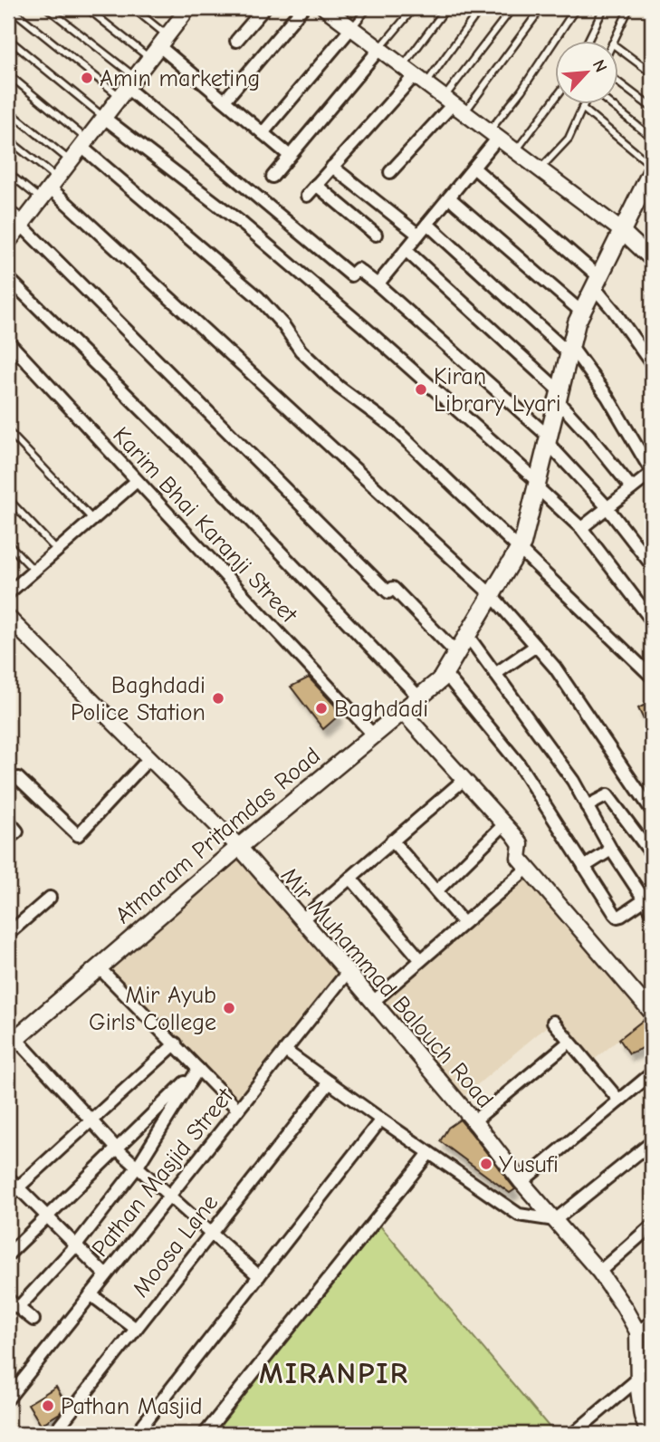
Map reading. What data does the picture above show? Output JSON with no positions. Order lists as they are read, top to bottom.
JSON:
{
  "streets": {
    "main road": ["Atmaram Pritamdas Road"],
    "street": [
      "Karim Bhai Karanji Street",
      "Mir Muhammad Balouch Road",
      "Pathan Masjid Street",
      "Moosa Lane"
    ]
  },
  "crossings": [
    ["Karim Bhai Karanji Street", "Atmaram Pritamdas Road"],
    ["Atmaram Pritamdas Road", "Mir Muhammad Balouch Road"],
    ["Mir Muhammad Balouch Road", "Pathan Masjid Street"]
  ],
  "districts": ["MIRANPIR"],
  "places": [
    "Amin marketing",
    "Kiran Library Lyari",
    "Baghdadi Police Station",
    "Baghdadi",
    "Mir Ayub Girls College",
    "Yusufi",
    "Pathan Masjid"
  ],
  "north": "top right"
}
